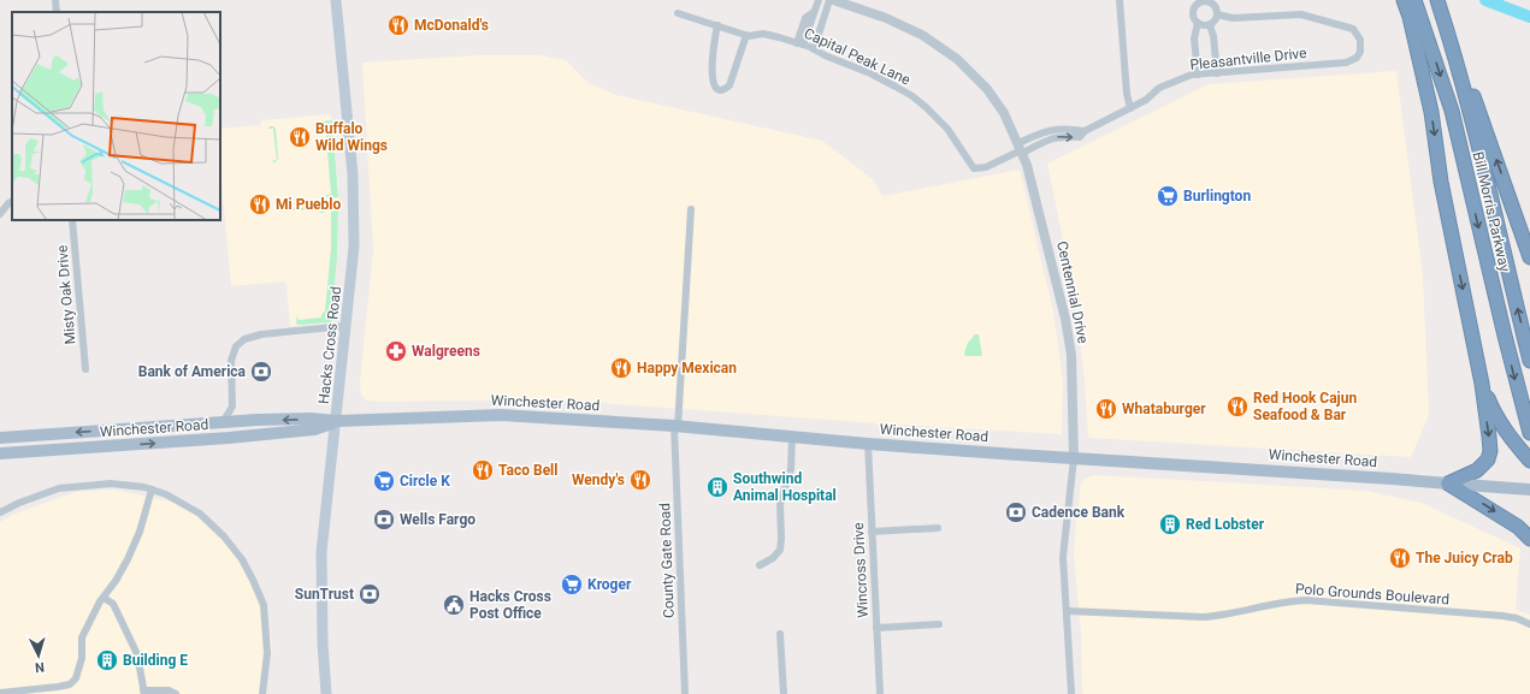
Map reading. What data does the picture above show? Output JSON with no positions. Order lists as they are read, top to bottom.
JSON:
{
  "streets": {
    "highway": ["Bill Morris Parkway"],
    "main road": ["Hacks Cross Road", "Winchester Road"],
    "street": [
      "Capital Peak Lane",
      "Pleasantville Drive",
      "Centennial Drive",
      "Misty Oak Drive",
      "County Gate Road",
      "Wincross Drive",
      "Polo Grounds Boulevard"
    ]
  },
  "crossings": [
    ["Capital Peak Lane", "Pleasantville Drive"],
    ["Capital Peak Lane", "Centennial Drive"],
    ["Pleasantville Drive", "Centennial Drive"],
    ["Centennial Drive", "Winchester Road"],
    ["Centennial Drive", "Polo Grounds Boulevard"],
    ["Hacks Cross Road", "Winchester Road"],
    ["Winchester Road", "County Gate Road"],
    ["Winchester Road", "Wincross Drive"]
  ],
  "places": {
    "restaurant": [
      "McDonald's",
      "Buffalo Wild Wings",
      "Mi Pueblo",
      "Happy Mexican",
      "Red Hook Cajun Seafood & Bar",
      "Whataburger",
      "Taco Bell",
      "Wendy's",
      "The Juicy Crab"
    ],
    "supermarket": ["Burlington", "Circle K", "Kroger"],
    "pharmacy": ["Walgreens"],
    "bank": [
      "Bank of America",
      "Cadence Bank",
      "Wells Fargo",
      "SunTrust"
    ],
    "building": ["Southwind Animal Hospital", "Red Lobster", "Building E"],
    "public building": ["Hacks Cross Post Office"]
  },
  "north": "bottom"
}
